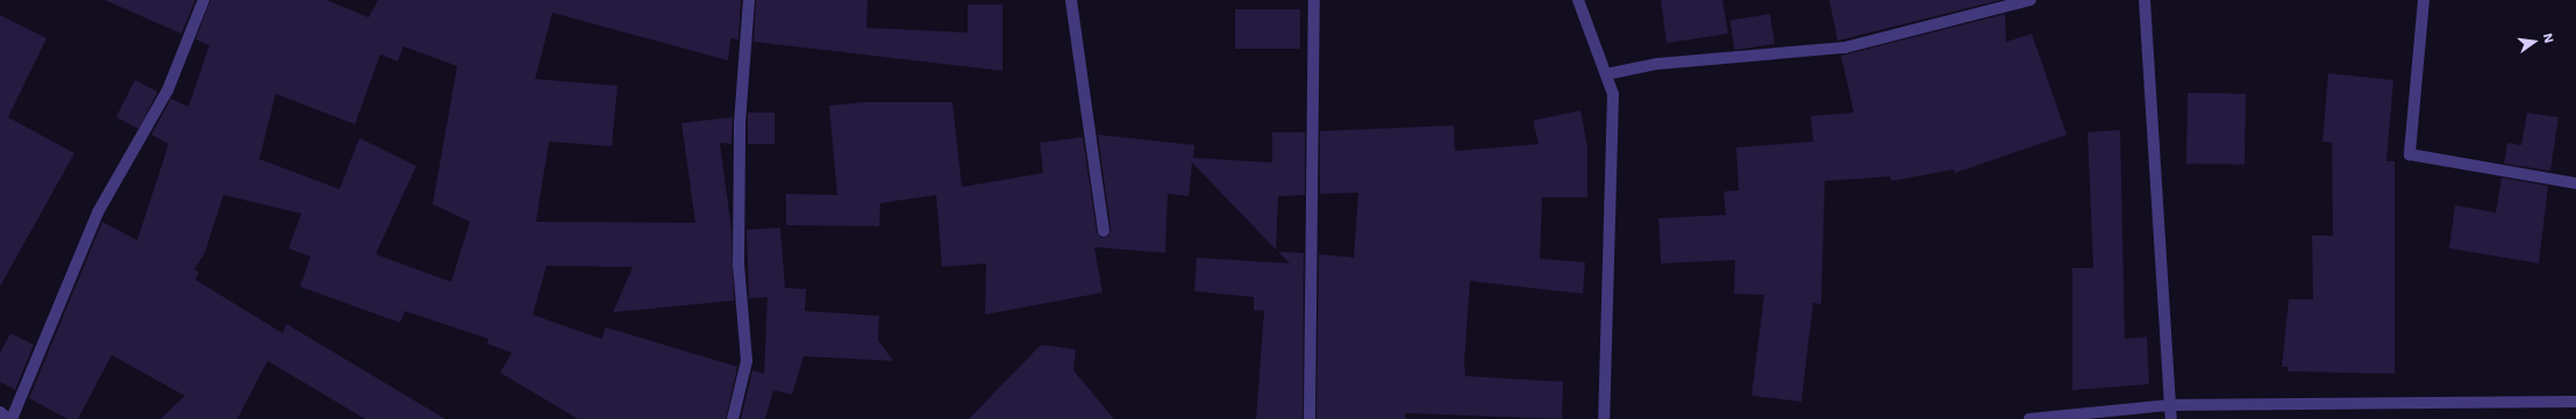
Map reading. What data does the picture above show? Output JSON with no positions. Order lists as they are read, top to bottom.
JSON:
{
  "north": "right"
}
